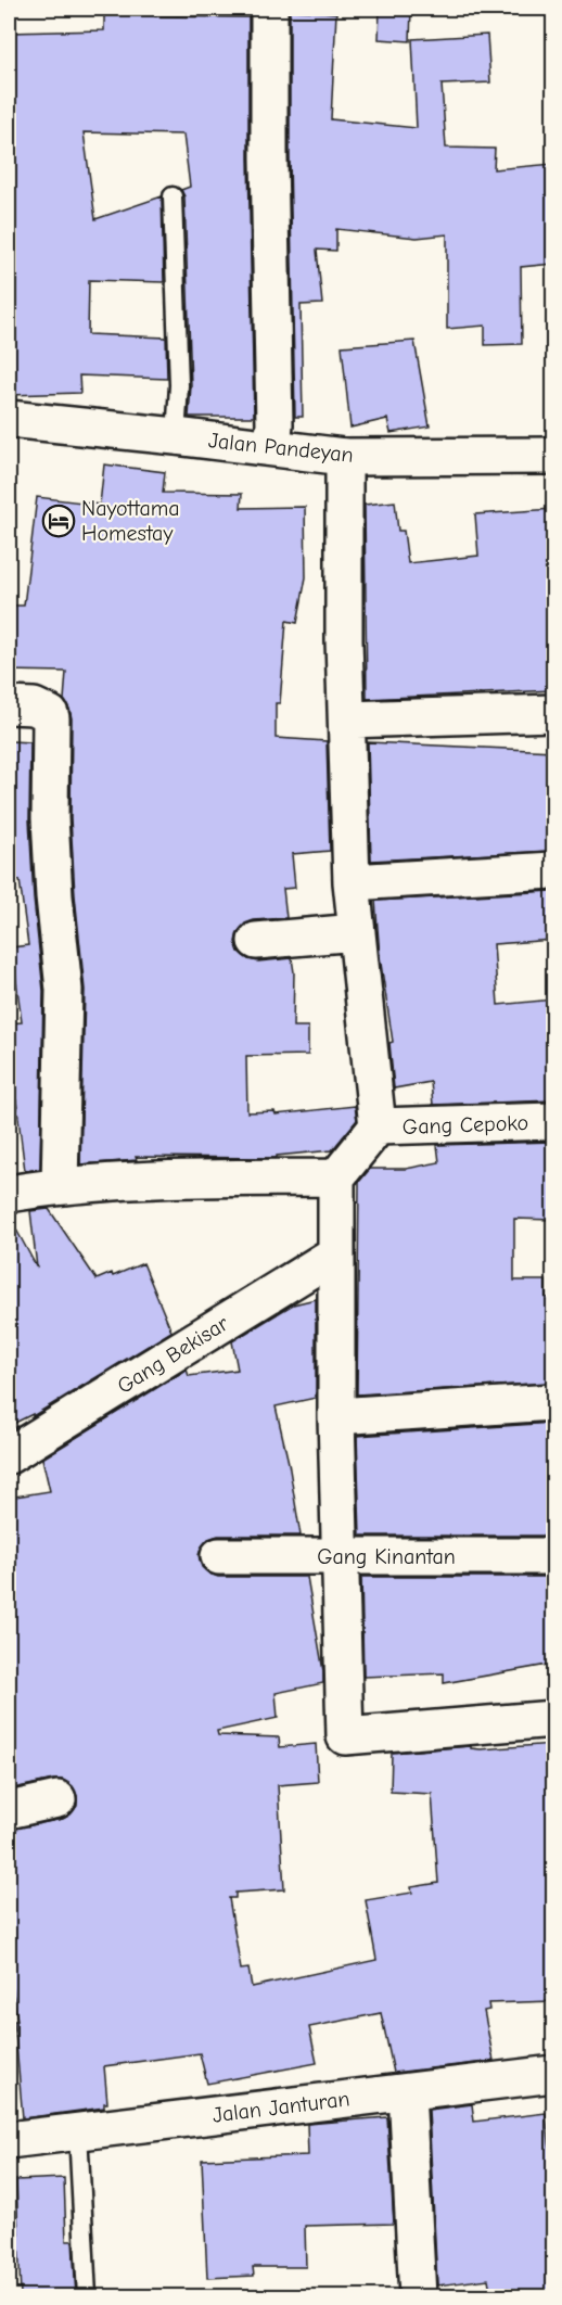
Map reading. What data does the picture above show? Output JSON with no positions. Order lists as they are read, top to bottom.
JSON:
{
  "streets": {
    "street": [
      "Jalan Pandeyan",
      "Gang Cepoko",
      "Gang Bekisar",
      "Gang Kinantan",
      "Jalan Janturan"
    ]
  },
  "places": {
    "hotel": ["Nayottama Homestay"]
  }
}
